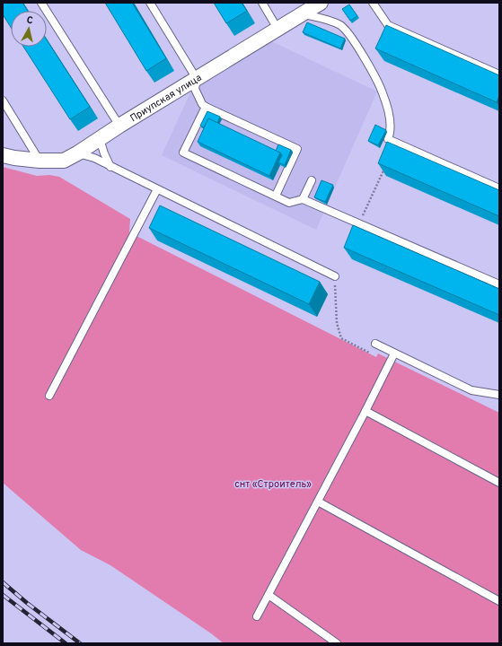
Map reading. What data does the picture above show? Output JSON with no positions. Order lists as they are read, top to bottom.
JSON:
{
  "streets": {
    "street": ["Приупская улица"]
  },
  "parks": ["снт «Строитель»"],
  "north": "top"
}
